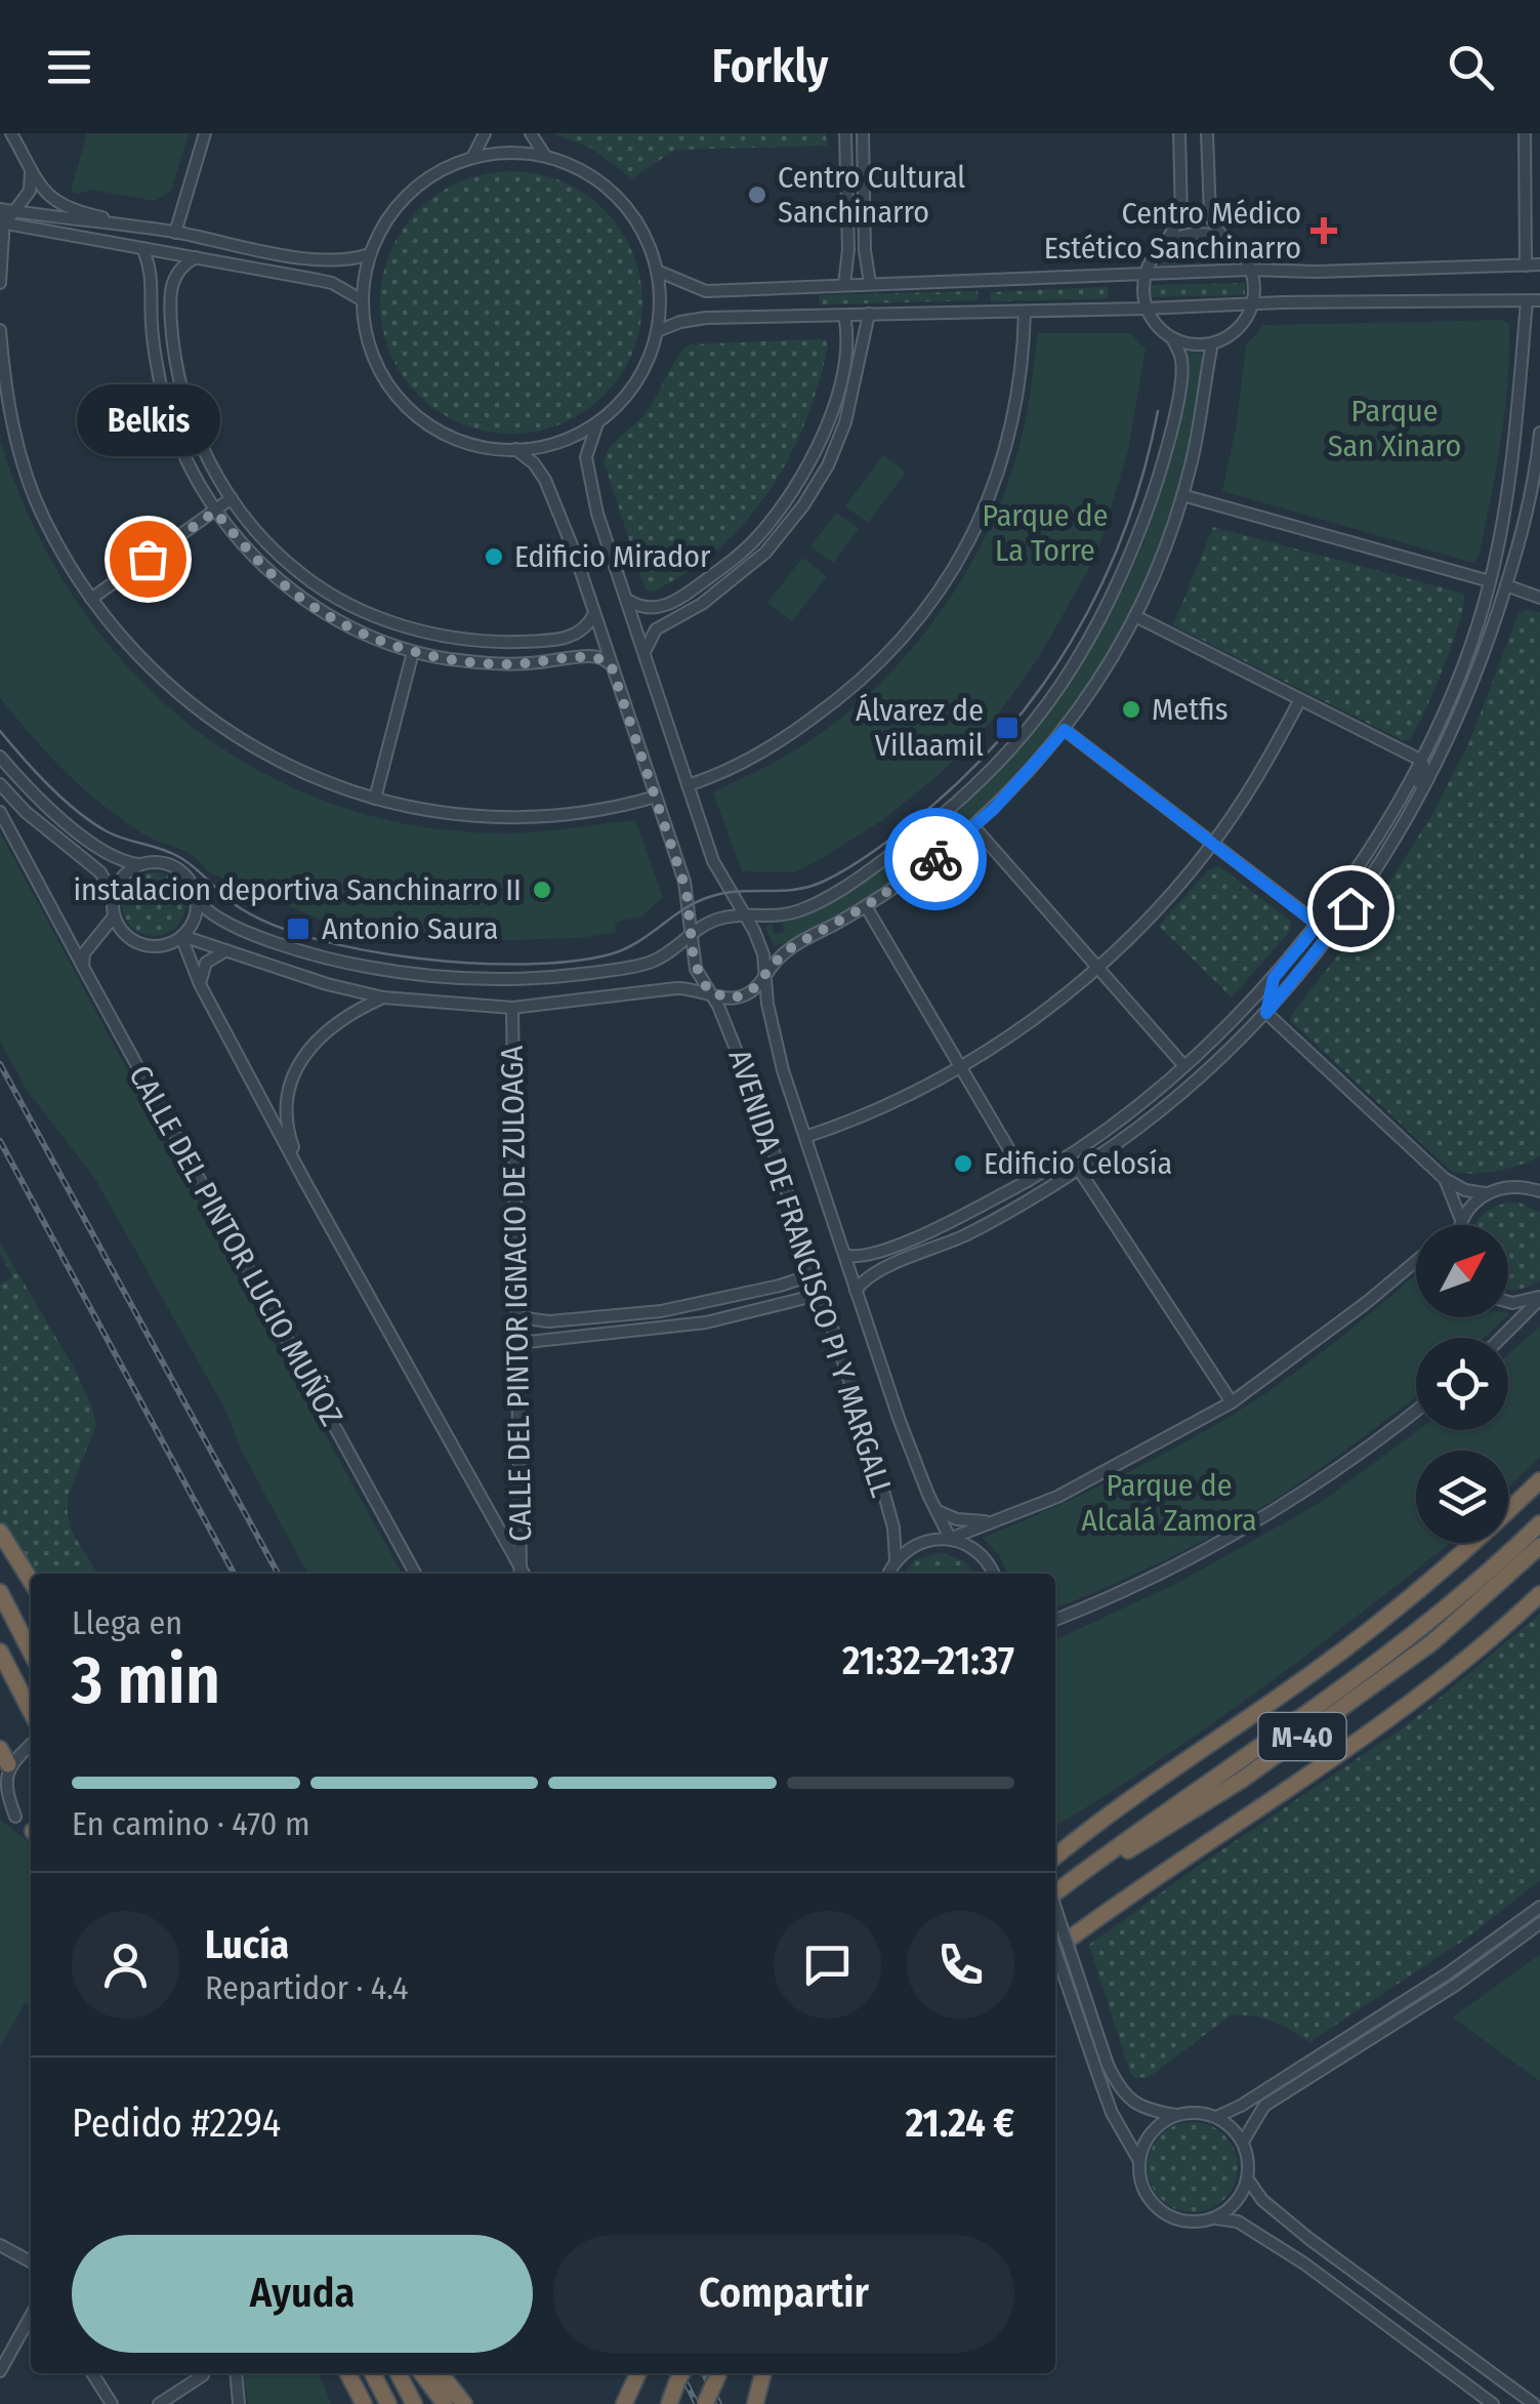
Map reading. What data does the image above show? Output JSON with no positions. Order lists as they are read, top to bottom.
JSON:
{
  "streets": {
    "highway": ["M-40"],
    "street": ["CALLE DEL PINTOR LUCIO MUÑOZ", "AVENIDA DE FRANCISCO PI Y MARGALL", "CALLE DEL PINTOR IGNACIO DE ZULOAGA"]
  },
  "parks": ["Parque San Xinaro", "Parque de La Torre", "Parque de Alcalá Zamora"],
  "places": {
    "other": [
      "Centro Cultural Sanchinarro",
      "Edificio Mirador",
      "Belkis",
      "Metfis",
      "instalacion deportiva Sanchinarro II",
      "Edificio Celosía"
    ],
    "health": ["Centro Médico Estético Sanchinarro"],
    "transit": ["Álvarez de Villaamil", "Antonio Saura"]
  },
  "north": "top right",
  "page": {
    "header": "Forkly",
    "bubble": "Belkis",
    "heading": ["3 min", "Llega en", "21:32–21:37"],
    "panel": [
      "Lucía",
      "Repartidor · 4.4",
      "Pedido #2294",
      "21.24 €"
    ],
    "bar": "En camino · 470 m",
    "buttons": ["Ayuda", "Compartir"]
  }
}
